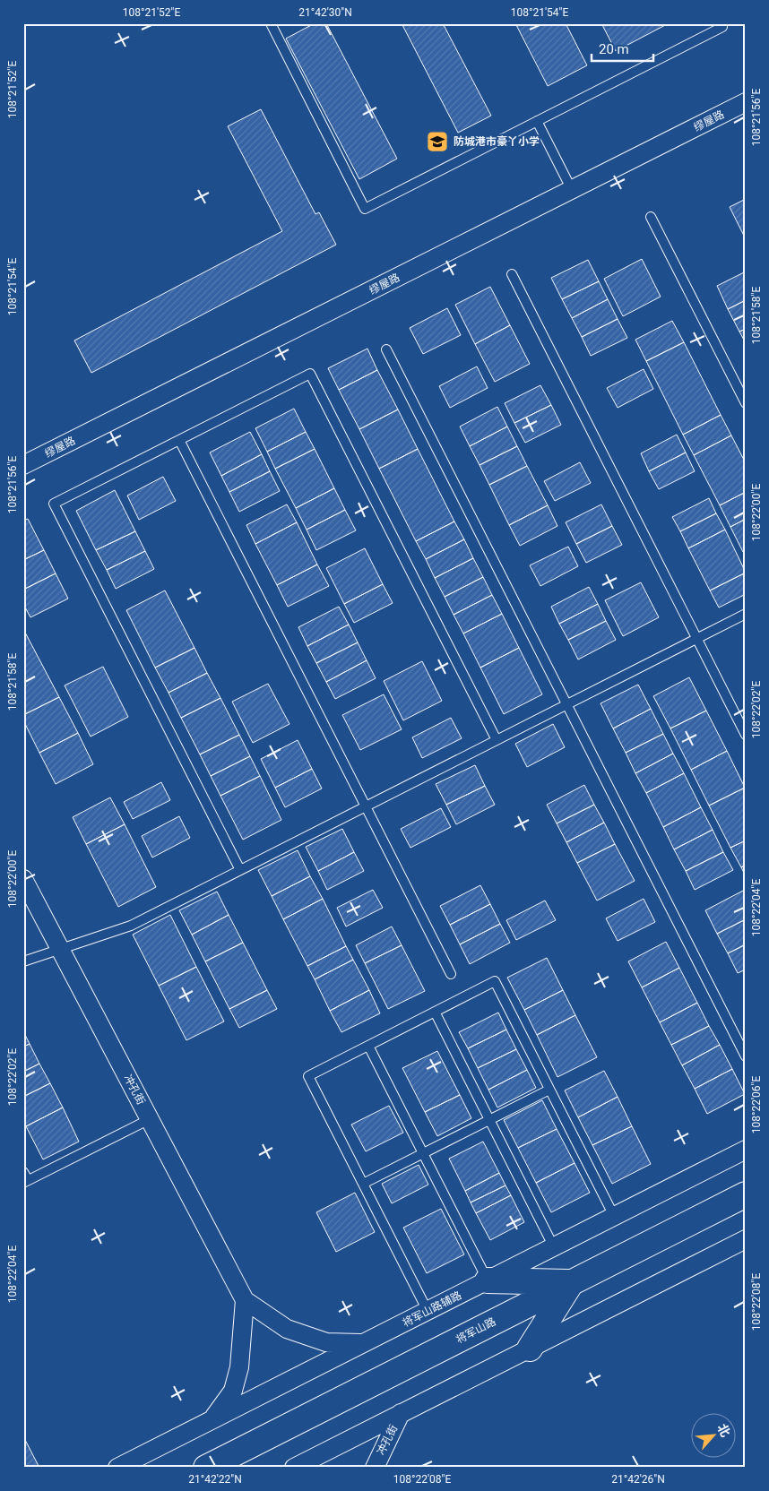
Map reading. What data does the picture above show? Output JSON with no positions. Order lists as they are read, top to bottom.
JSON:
{
  "streets": {
    "street": [
      "缪屋路",
      "冲孔街",
      "将军山路辅路",
      "将军山路"
    ]
  },
  "crossings": [
    ["冲孔街", "将军山路辅路"]
  ],
  "places": {
    "school or university": ["防城港市豪丫小学"]
  },
  "scale_bar": "20 m",
  "north": "top right",
  "coordinates": [
    "108°21'52\"E",
    "21°42'30\"N",
    "108°21'54\"E",
    "108°21'56\"E",
    "108°21'58\"E",
    "108°22'00\"E",
    "108°22'02\"E",
    "108°22'04\"E",
    "108°22'06\"E",
    "108°22'08\"E",
    "21°42'22\"N",
    "21°42'26\"N"
  ]
}
